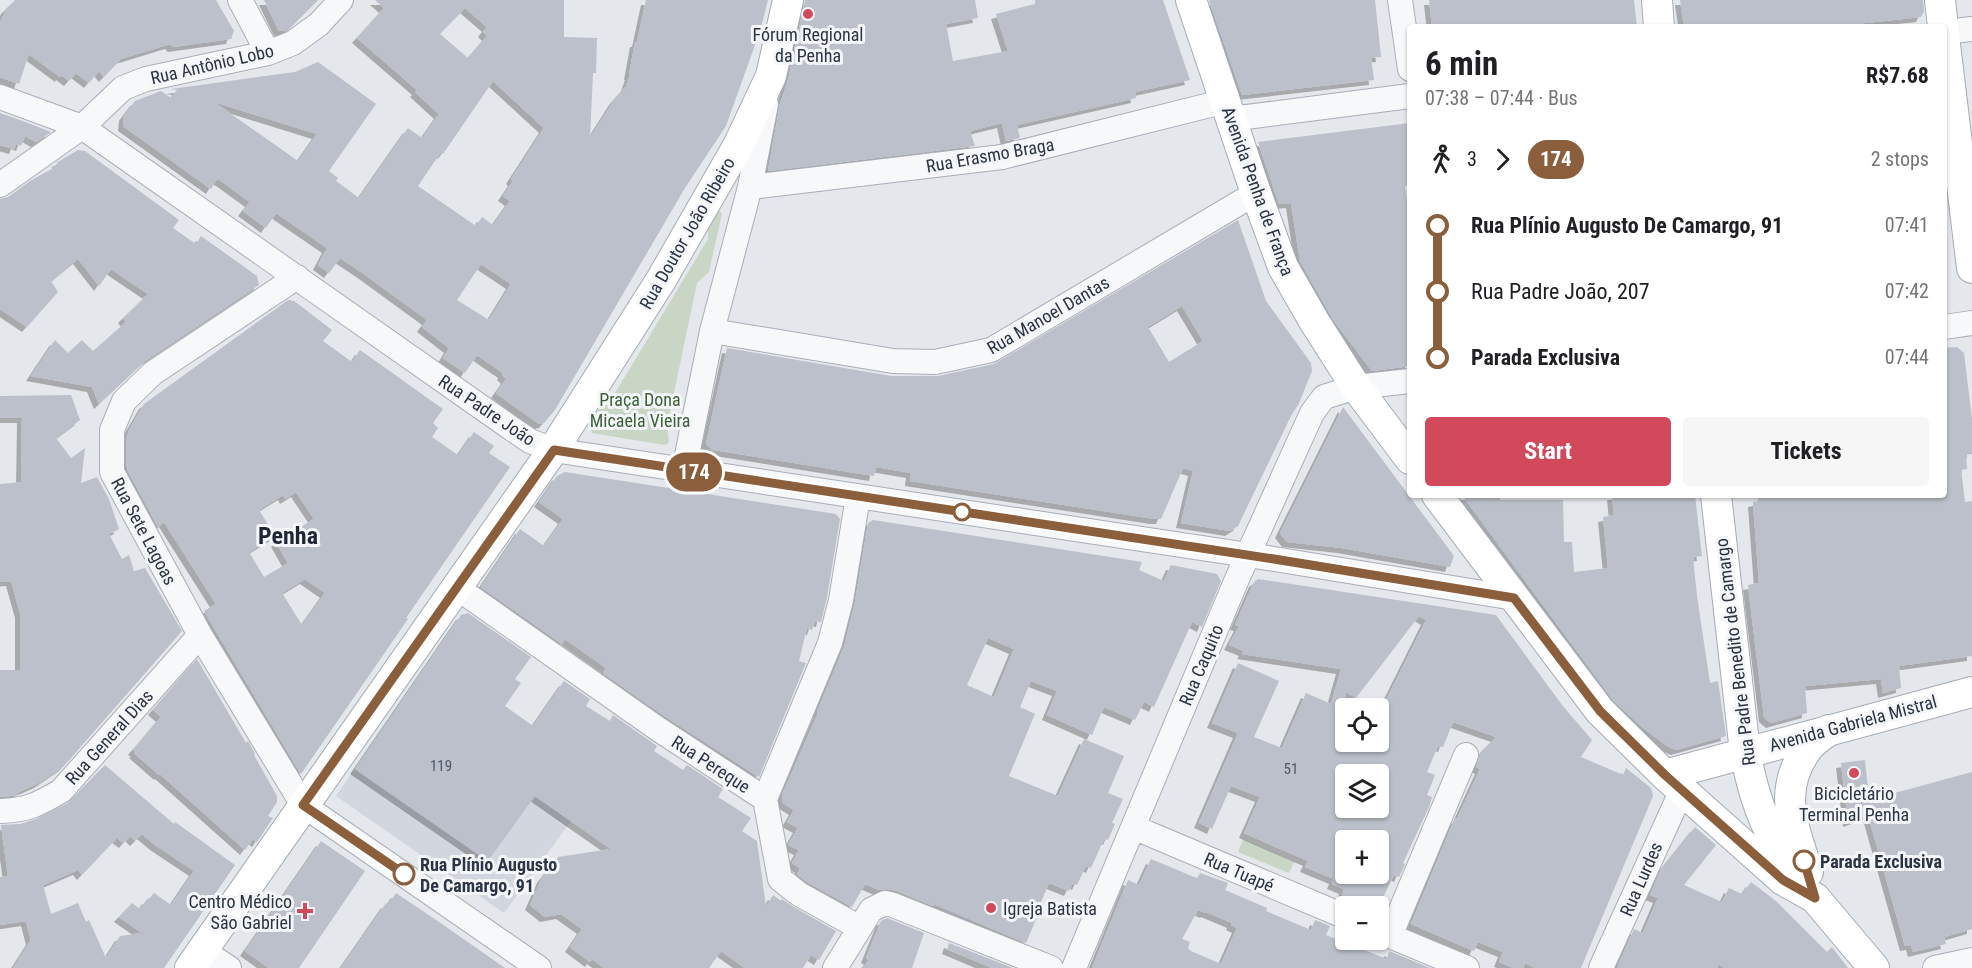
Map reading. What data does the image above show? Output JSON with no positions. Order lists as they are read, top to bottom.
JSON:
{
  "streets": {
    "main road": [
      "Avenida Penha de França",
      "Rua Doutor João Ribeiro",
      "Rua Padre Benedito de Camargo",
      "Avenida Gabriela Mistral"
    ],
    "street": [
      "Rua Antônio Lobo",
      "Rua Erasmo Braga",
      "Rua Manoel Dantas",
      "Rua Padre João",
      "Rua Sete Lagoas",
      "Rua Caquito",
      "Rua General Dias",
      "Rua Pereque",
      "Rua Tuapé",
      "Rua Lurdes"
    ]
  },
  "crossings": [
    ["Rua Antônio Lobo", "Rua Padre João"],
    ["Rua Erasmo Braga", "Avenida Penha de França"],
    ["Avenida Penha de França", "Rua Manoel Dantas"],
    ["Avenida Penha de França", "Rua Caquito"],
    ["Rua Doutor João Ribeiro", "Rua Padre João"],
    ["Rua Doutor João Ribeiro", "Rua Sete Lagoas"],
    ["Rua Doutor João Ribeiro", "Rua Pereque"],
    ["Rua Padre João", "Rua Sete Lagoas"],
    ["Rua Padre João", "Rua Caquito"],
    ["Rua Padre João", "Rua Pereque"],
    ["Rua Sete Lagoas", "Rua General Dias"],
    ["Rua Padre Benedito de Camargo", "Avenida Gabriela Mistral"],
    ["Rua Caquito", "Rua Tuapé"],
    ["Avenida Gabriela Mistral", "Rua Lurdes"]
  ],
  "districts": ["Penha"],
  "parks": ["Praça Dona Micaela Vieira"],
  "places": {
    "other": [
      "Fórum Regional da Penha",
      "Bicicletário Terminal Penha",
      "Parada Exclusiva",
      "Rua Plínio Augusto De Camargo, 91",
      "Igreja Batista"
    ],
    "health": ["Centro Médico São Gabriel"]
  },
  "lines": ["bus line 174"],
  "house_numbers": ["119", "51"],
  "page": {
    "on_map": "174",
    "heading": ["6 min", "07:38 – 07:44 · Bus", "R$7.68"],
    "legs": ["3", "174", "2 stops"],
    "list": [
      {
        "name": "Rua Plínio Augusto De Camargo, 91",
        "value": "07:41"
      },
      {
        "name": "Rua Padre João, 207",
        "value": "07:42"
      },
      {
        "name": "Parada Exclusiva",
        "value": "07:44"
      }
    ],
    "buttons": ["Start", "Tickets"],
    "map_buttons": ["+", "−"]
  }
}
